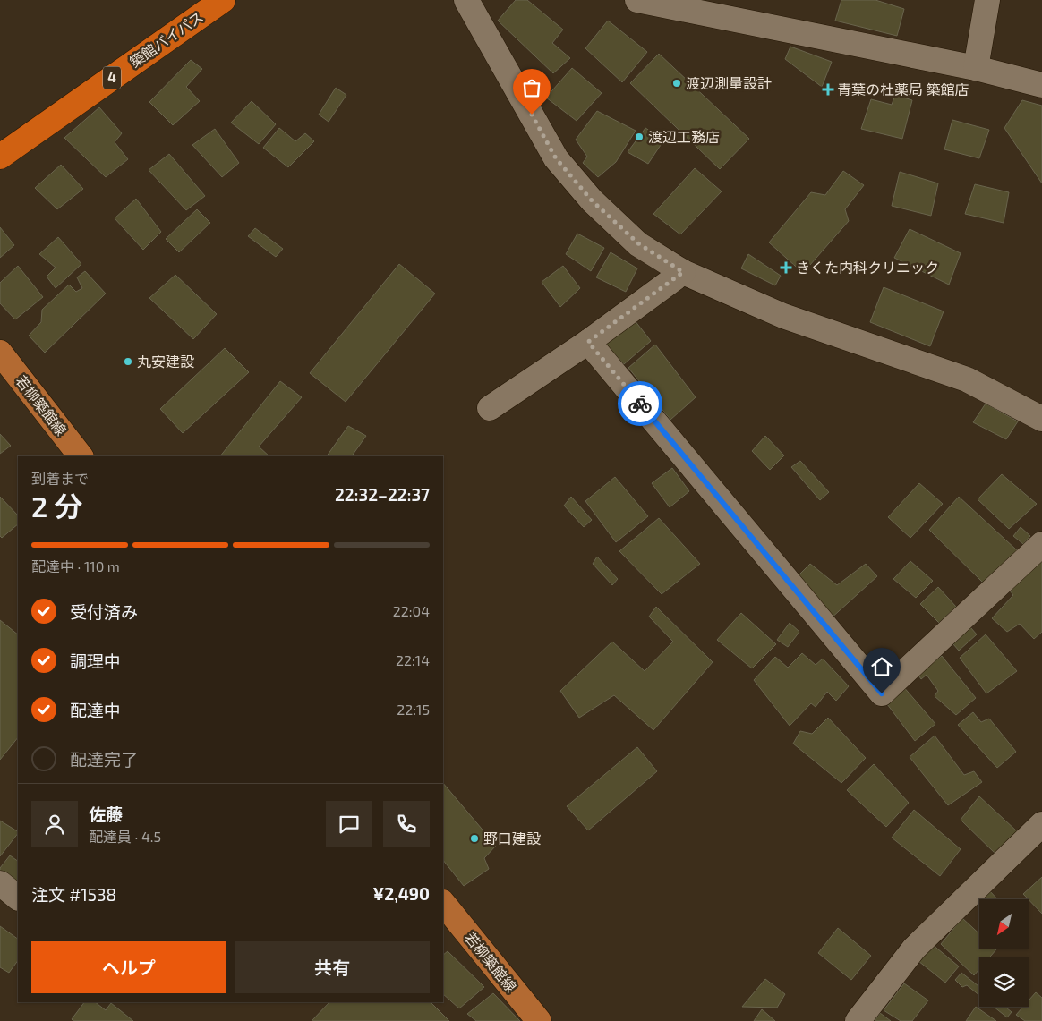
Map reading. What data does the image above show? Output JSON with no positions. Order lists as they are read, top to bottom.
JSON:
{
  "streets": {
    "highway": ["築館バイパス", "4"],
    "main road": ["若柳築館線"]
  },
  "places": {
    "other": [
      "渡辺測量設計",
      "渡辺工務店",
      "丸安建設",
      "野口建設"
    ],
    "health": ["青葉の杜薬局 築館店", "きくた内科クリニック"]
  },
  "north": "bottom left",
  "page": {
    "heading": ["2 分", "到着まで", "22:32–22:37"],
    "panel": [
      "佐藤",
      "配達員 · 4.5",
      "注文 #1538",
      "¥2,490"
    ],
    "bar": "配達中 · 110 m",
    "list": [
      ["受付済み", "22:04"],
      ["調理中", "22:14"],
      ["配達中", "22:15"],
      "配達完了"
    ],
    "buttons": ["ヘルプ", "共有"]
  }
}
